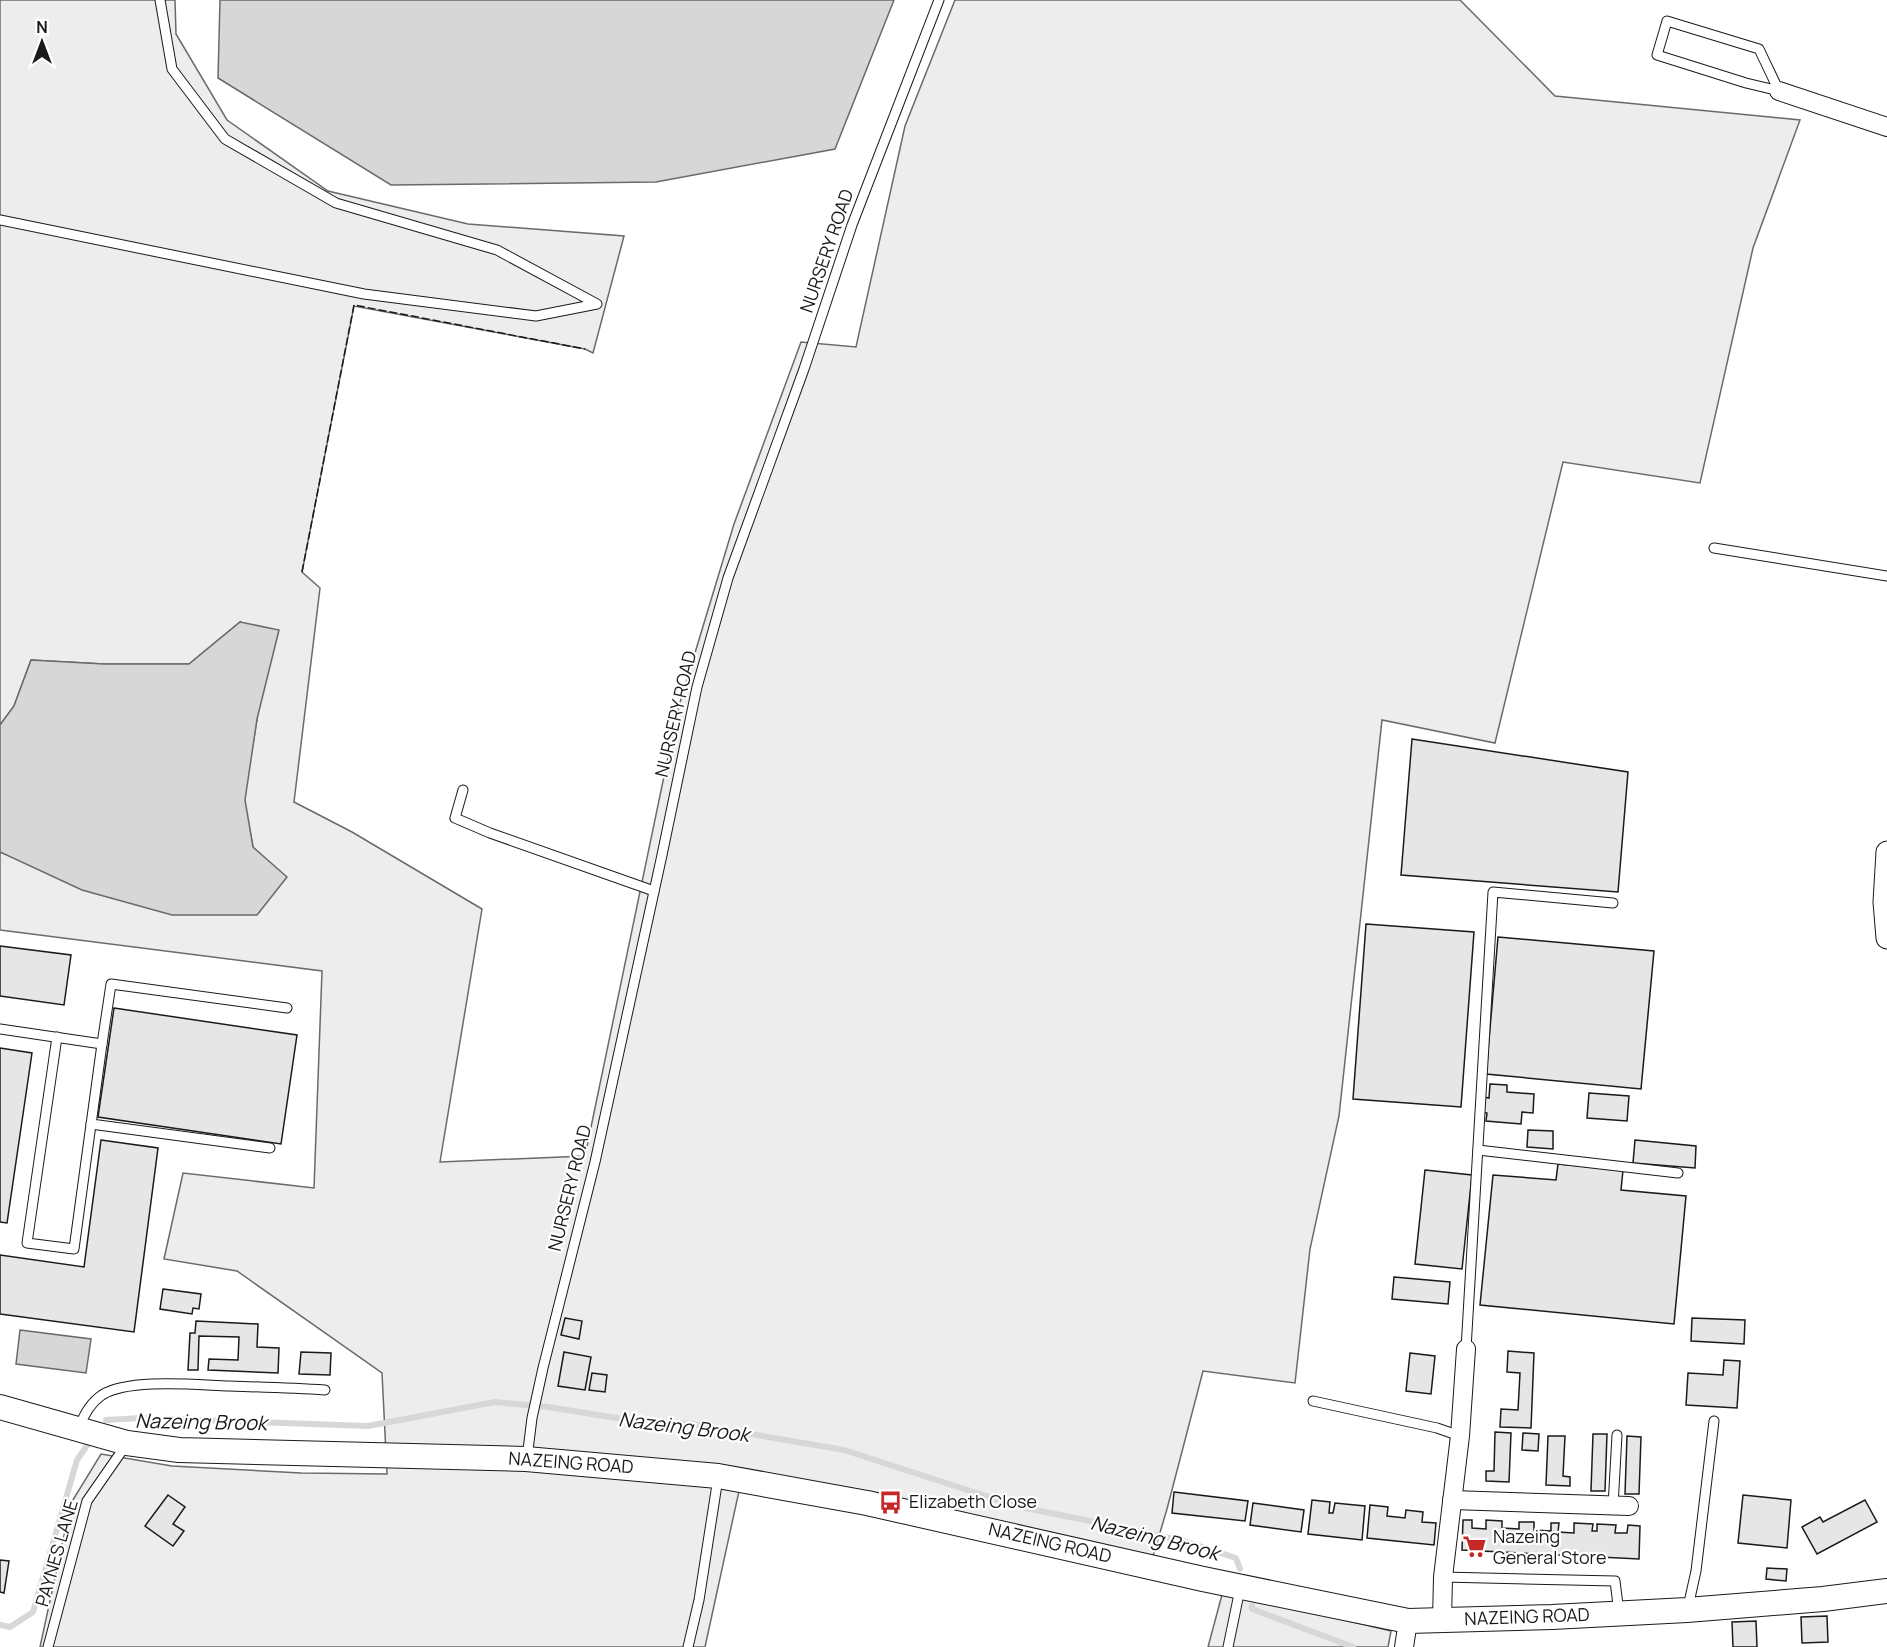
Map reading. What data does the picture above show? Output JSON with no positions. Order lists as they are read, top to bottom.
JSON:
{
  "streets": {
    "main road": ["NAZEING ROAD"],
    "lane": ["NURSERY ROAD", "PAYNES LANE"]
  },
  "crossings": [
    ["NURSERY ROAD", "NAZEING ROAD"],
    ["NAZEING ROAD", "PAYNES LANE"]
  ],
  "water": ["Nazeing Brook"],
  "places": {
    "bus stop": ["Elizabeth Close"],
    "supermarket": ["Nazeing General Store"]
  },
  "north": "top"
}
